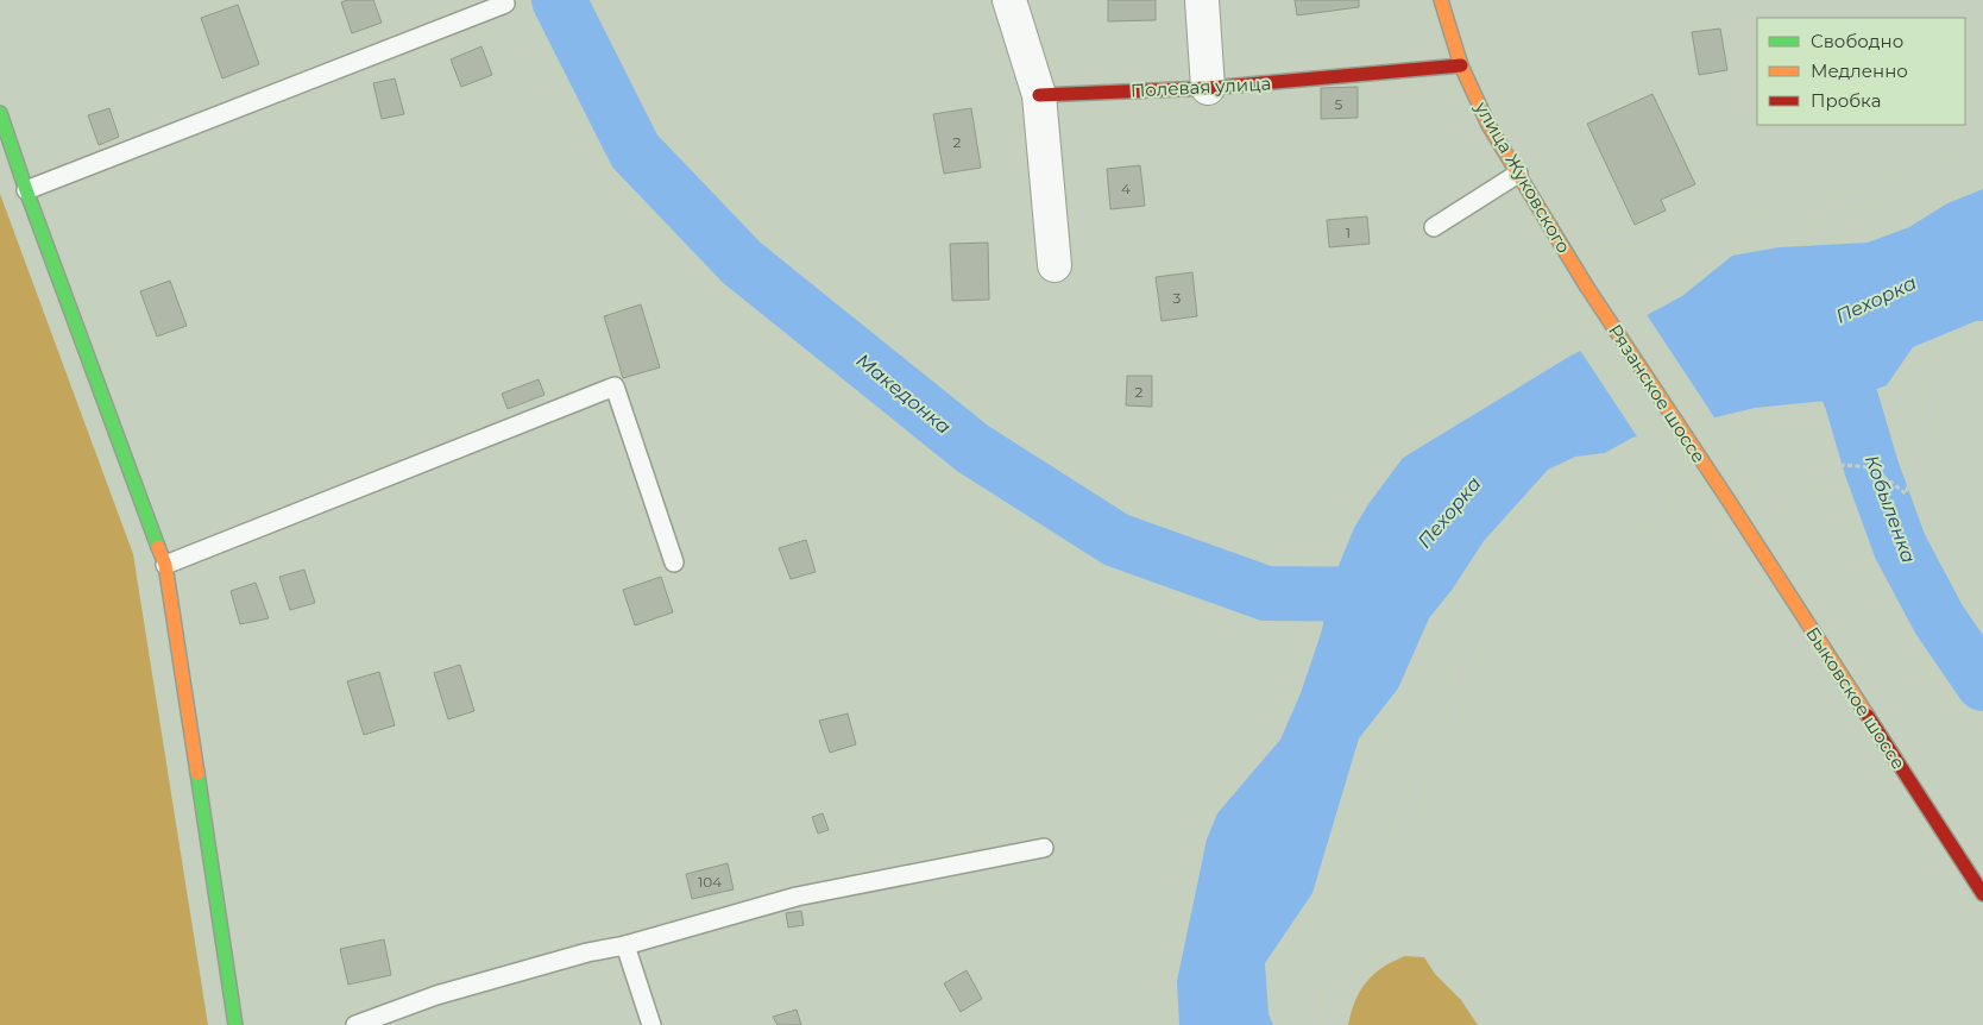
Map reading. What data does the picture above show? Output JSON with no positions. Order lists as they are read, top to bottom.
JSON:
{
  "streets": {
    "street": [
      "Полевая улица",
      "улица Жуковского",
      "Рязанское шоссе",
      "Быковское шоссе"
    ]
  },
  "crossings": [
    ["Полевая улица", "улица Жуковского"],
    ["улица Жуковского", "Рязанское шоссе"],
    ["Рязанское шоссе", "Быковское шоссе"]
  ],
  "water": ["Пехорка", "Македонка", "Кобыленка"],
  "house_numbers": [
    "5",
    "2",
    "4",
    "1",
    "3",
    "2",
    "104"
  ],
  "legend": ["Свободно", "Медленно", "Пробка"]
}
